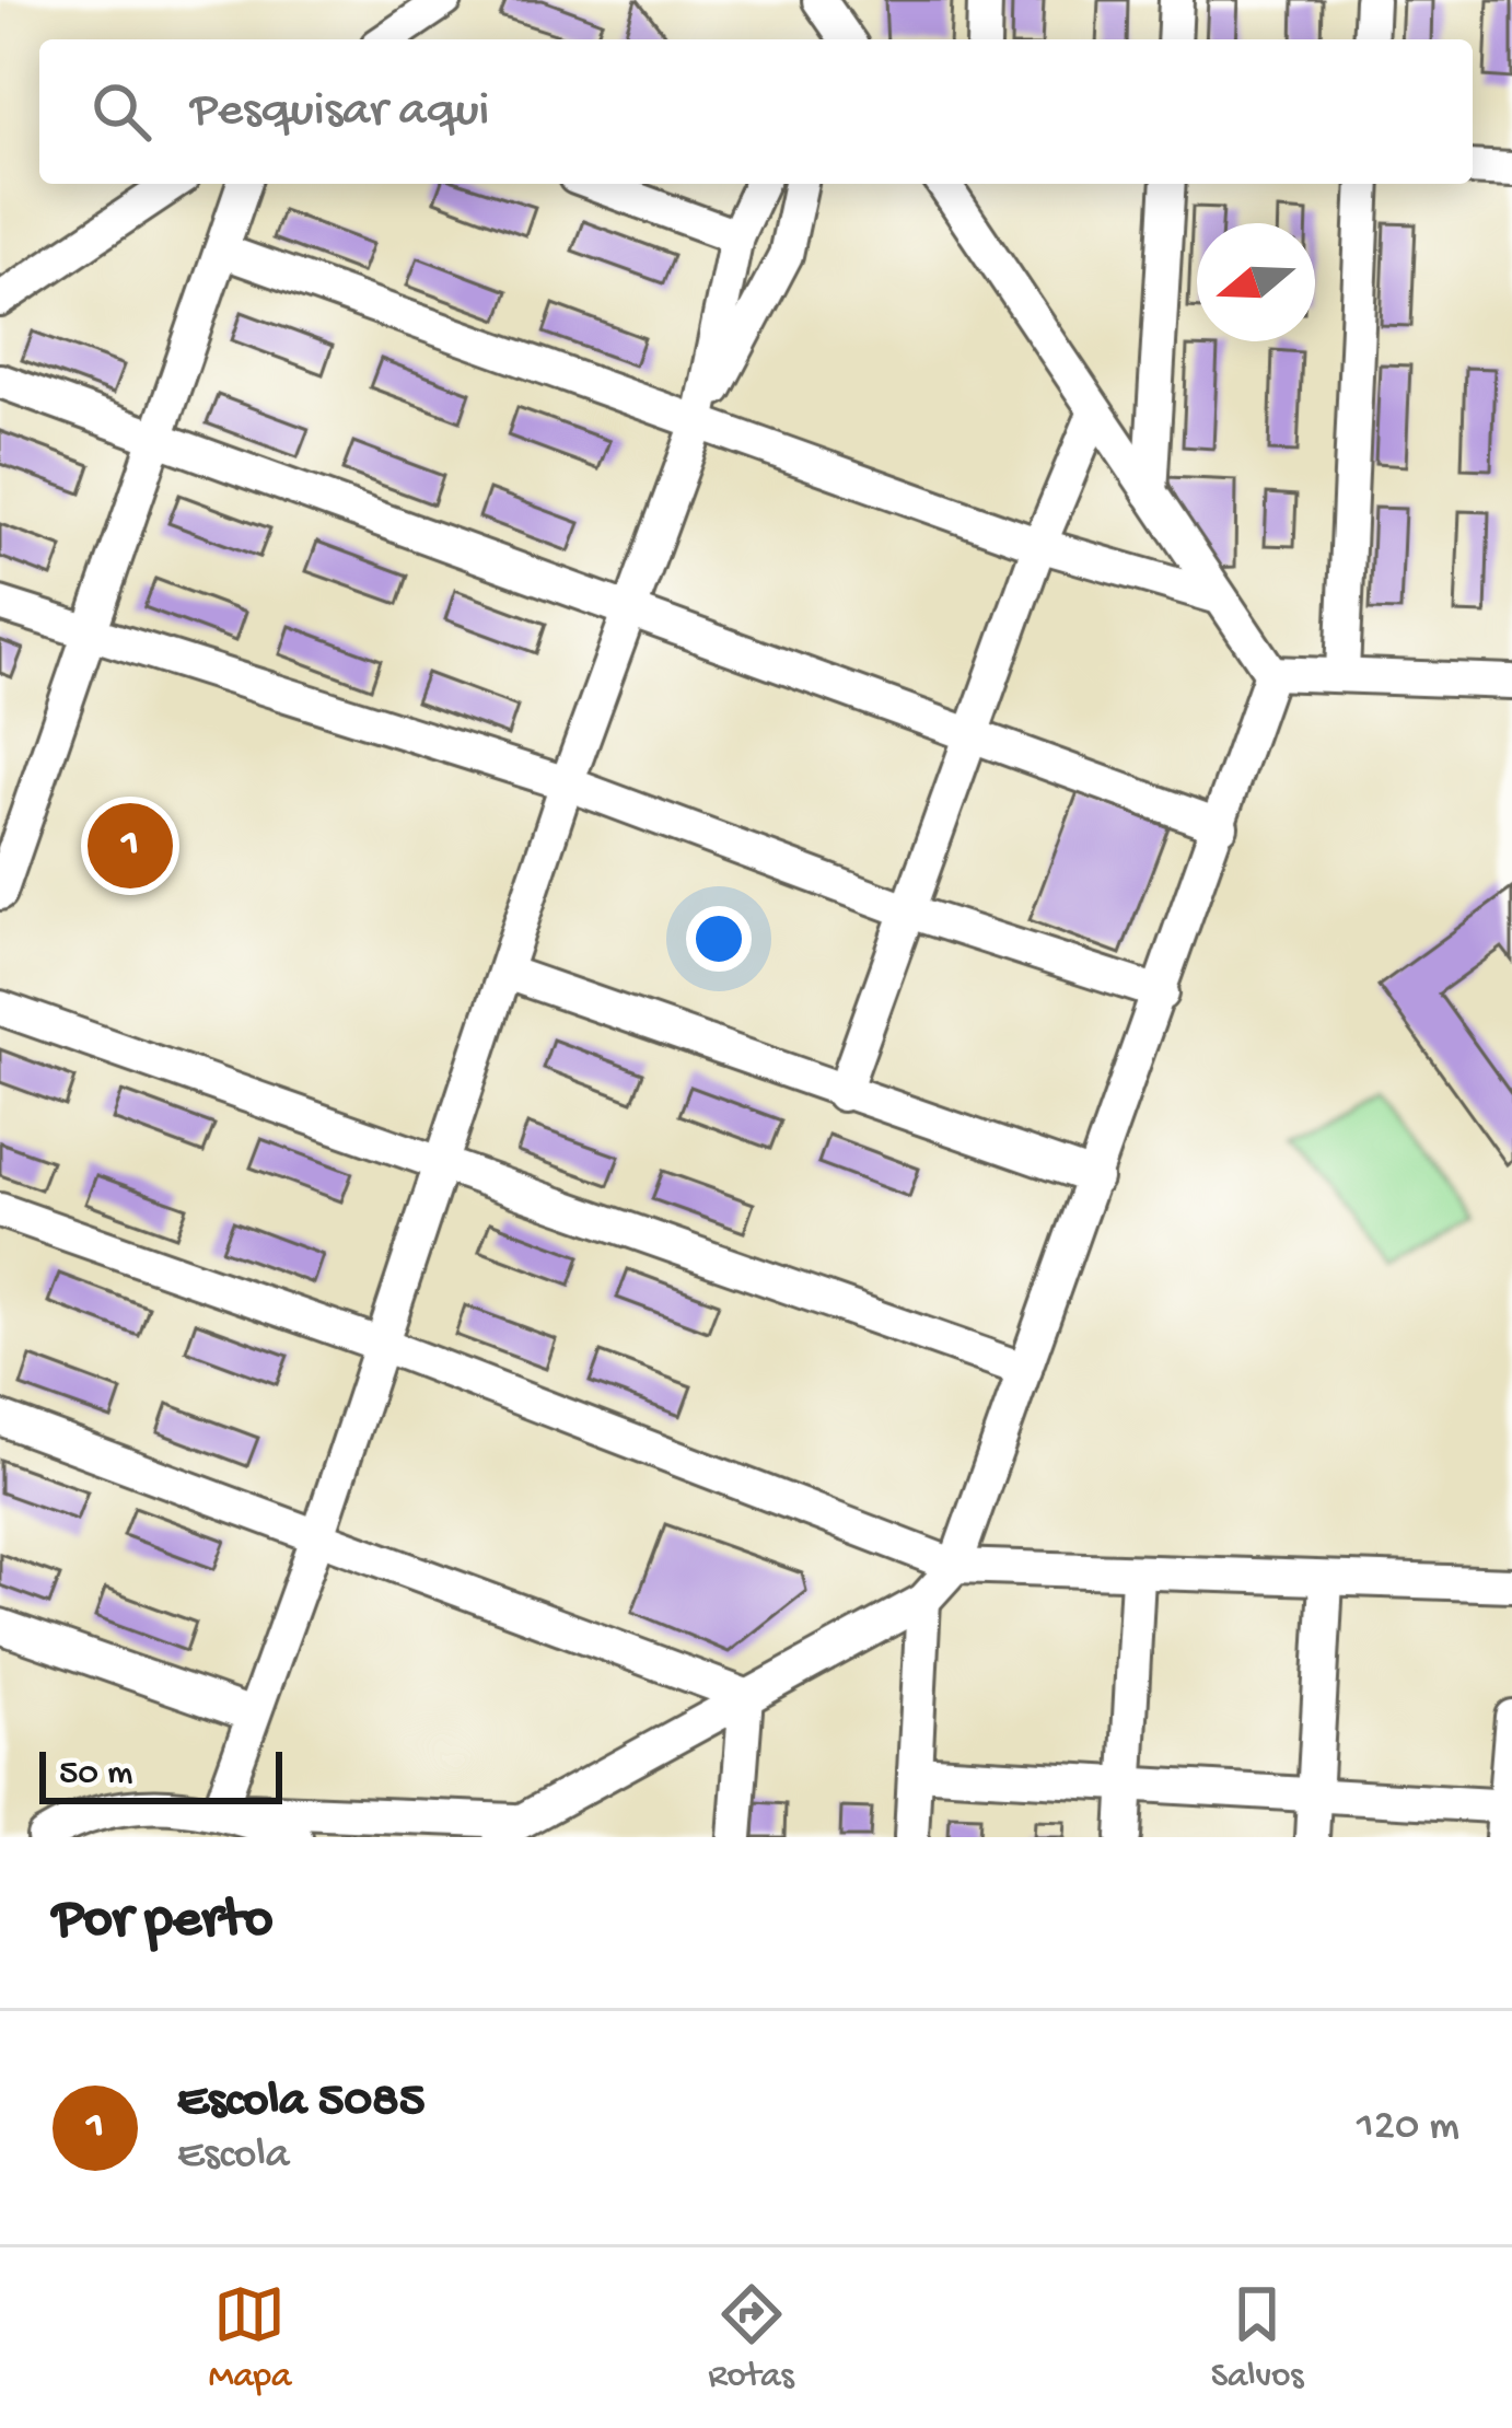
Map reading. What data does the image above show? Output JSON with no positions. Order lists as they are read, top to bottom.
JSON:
{
  "scale_bar": "50 m",
  "north": "left",
  "page": {
    "search": "Pesquisar aqui",
    "pins": "1",
    "scale": "50 m",
    "heading": "Por perto",
    "list": [
      {
        "mark": "1",
        "name": "Escola 5085",
        "note": "Escola",
        "value": "120 m"
      }
    ],
    "nav": ["Mapa", "Rotas", "Salvos"]
  }
}
